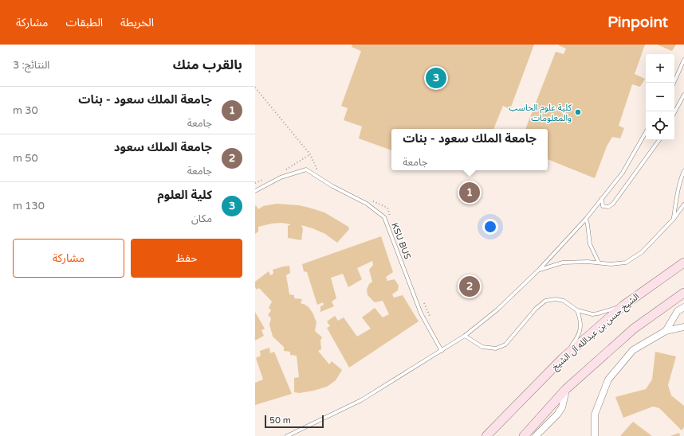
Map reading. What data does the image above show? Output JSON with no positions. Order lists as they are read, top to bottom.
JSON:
{
  "streets": {
    "main road": ["الشيخ حسن بن عبدالله آل الشيخ"],
    "lane": ["KSU BUS"]
  },
  "places": ["كلية علوم الحاسب والمعلومات"],
  "scale_bar": "50 m",
  "page": {
    "header": "Pinpoint",
    "nav": ["الخريطة", "الطبقات", "مشاركة"],
    "heading": ["بالقرب منك", "النتائج: 3"],
    "map_buttons": ["+", "−"],
    "pins": ["3", "1", "2"],
    "list": [
      {
        "mark": "1",
        "name": "جامعة الملك سعود - بنات",
        "note": "جامعة",
        "value": "30 m"
      },
      {
        "mark": "2",
        "name": "جامعة الملك سعود",
        "note": "جامعة",
        "value": "50 m"
      },
      {
        "mark": "3",
        "name": "كلية العلوم",
        "note": "مكان",
        "value": "130 m"
      }
    ],
    "popup": ["جامعة الملك سعود - بنات", "جامعة"],
    "buttons": ["حفظ", "مشاركة"],
    "scale": "50 m"
  }
}
